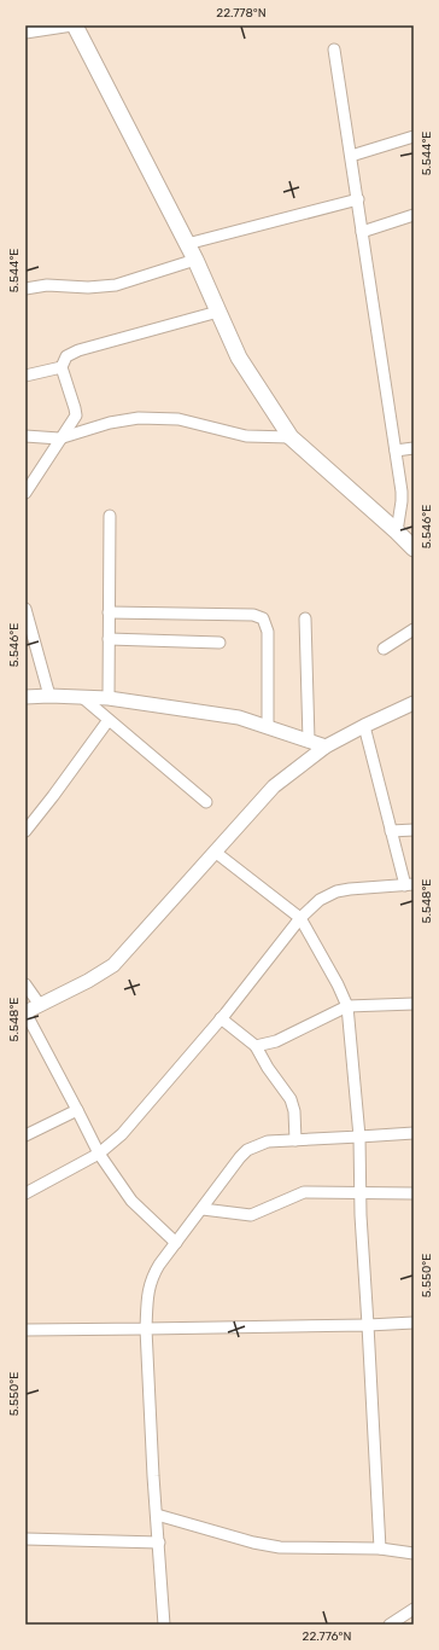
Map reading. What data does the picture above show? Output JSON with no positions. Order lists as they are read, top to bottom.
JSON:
{
  "coordinates": [
    "22.778°N",
    "5.544°E",
    "5.546°E",
    "5.548°E",
    "5.550°E",
    "22.776°N"
  ]
}
